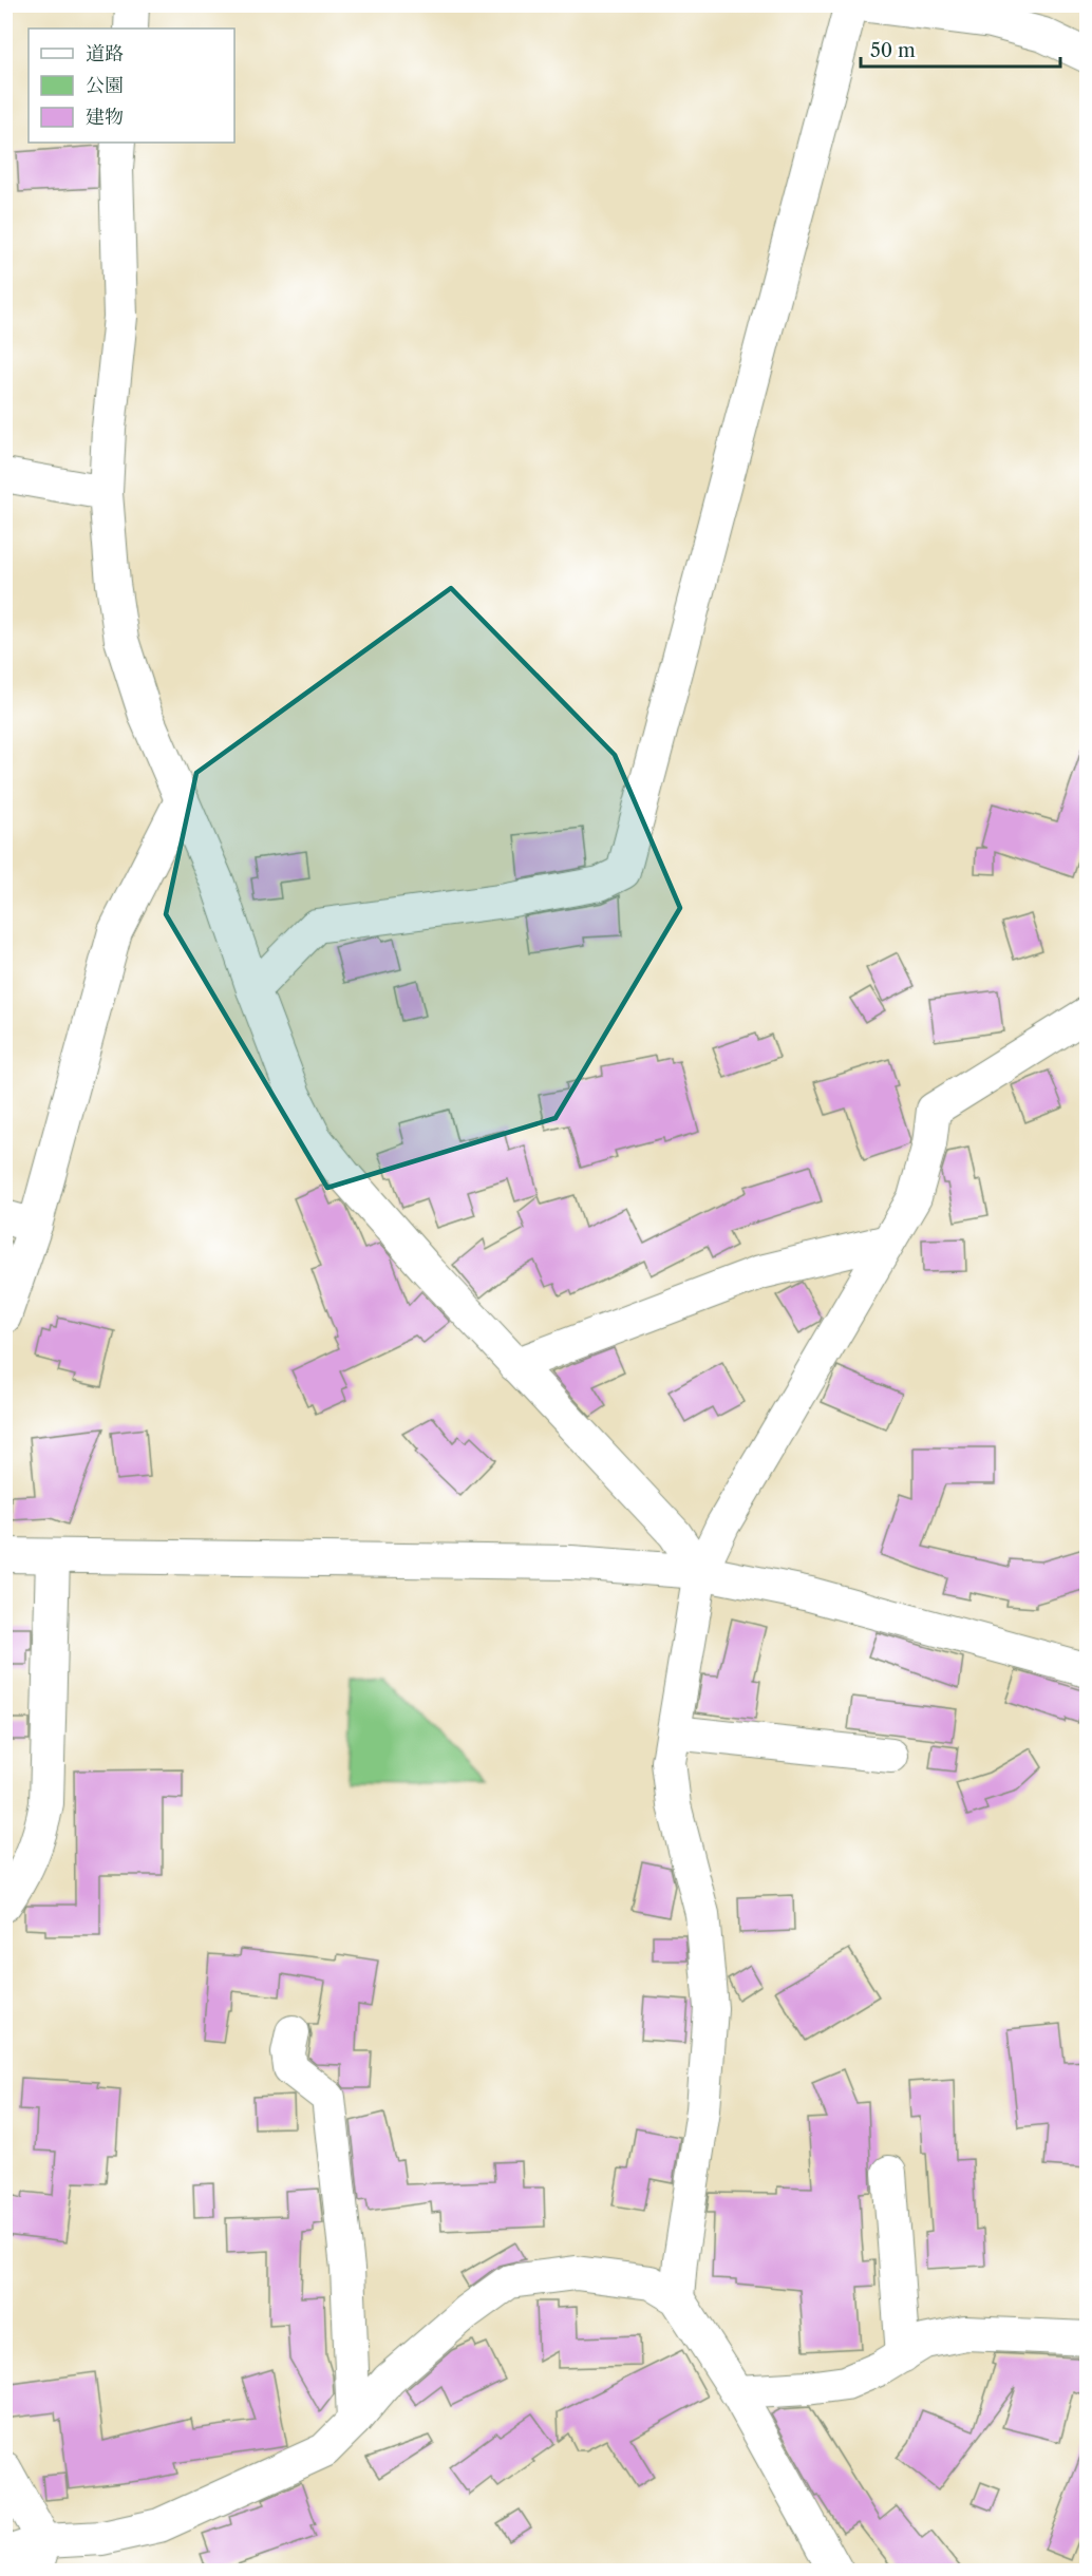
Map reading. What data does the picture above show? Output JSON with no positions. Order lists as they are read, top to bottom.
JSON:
{
  "legend": ["道路", "公園", "建物"],
  "scale_bar": "50 m"
}
